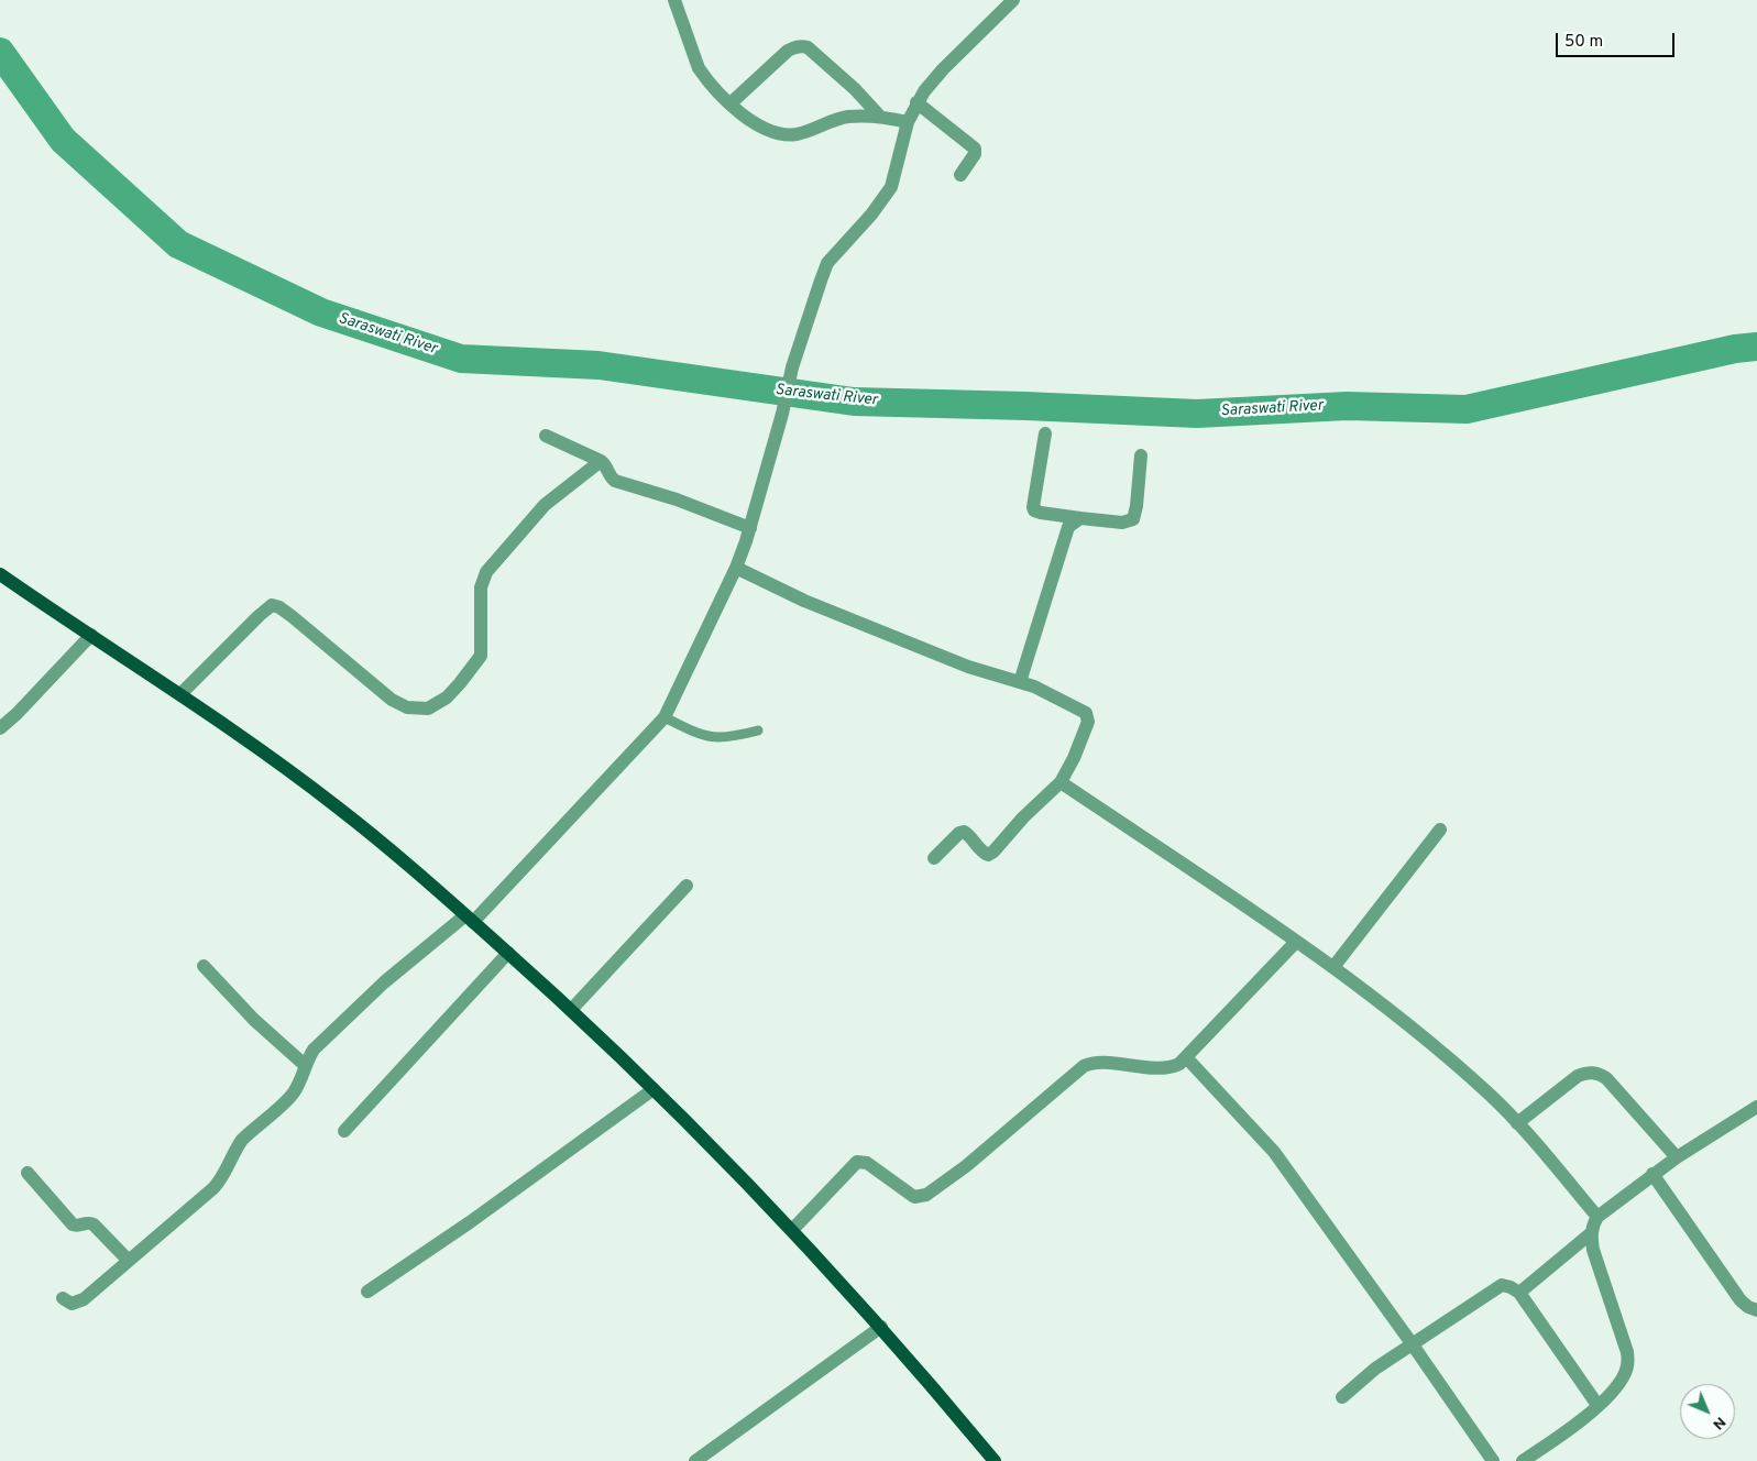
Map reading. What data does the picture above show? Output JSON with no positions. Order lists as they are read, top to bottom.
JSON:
{
  "water": ["Saraswati River"],
  "scale_bar": "50 m",
  "north": "bottom right"
}
